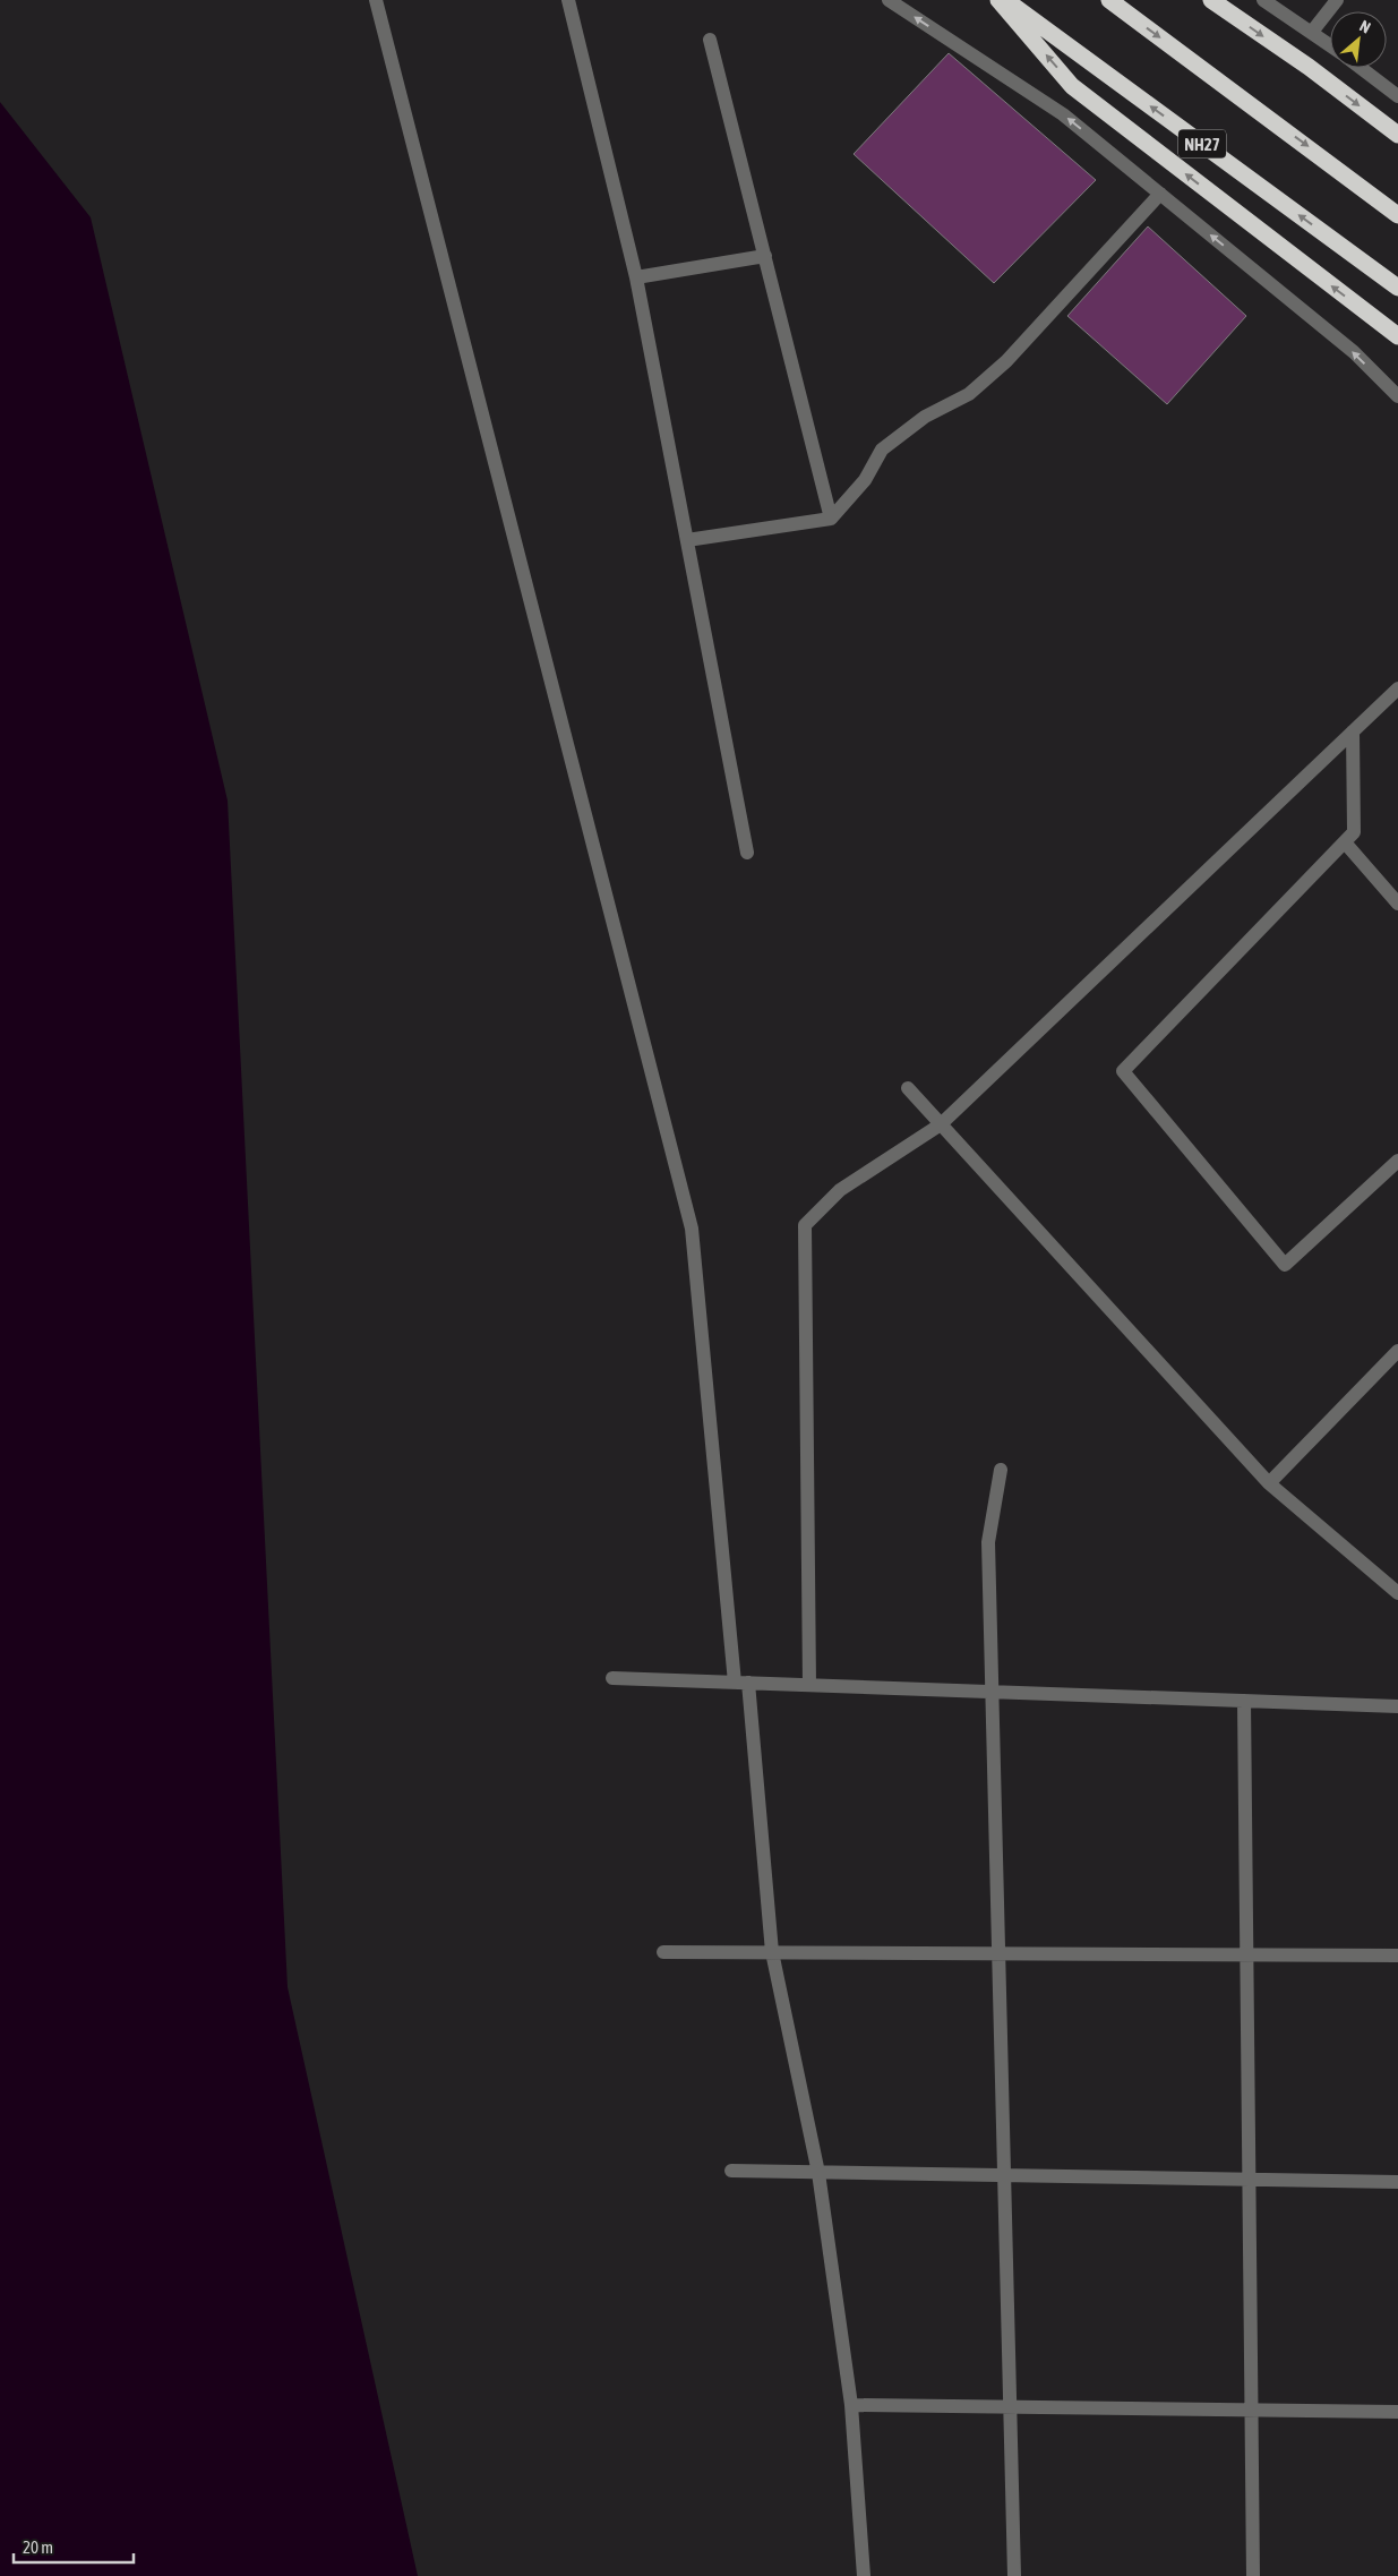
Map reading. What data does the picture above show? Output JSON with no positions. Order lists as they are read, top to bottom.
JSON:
{
  "streets": {
    "highway": ["NH27"]
  },
  "scale_bar": "20 m",
  "north": "top right"
}
